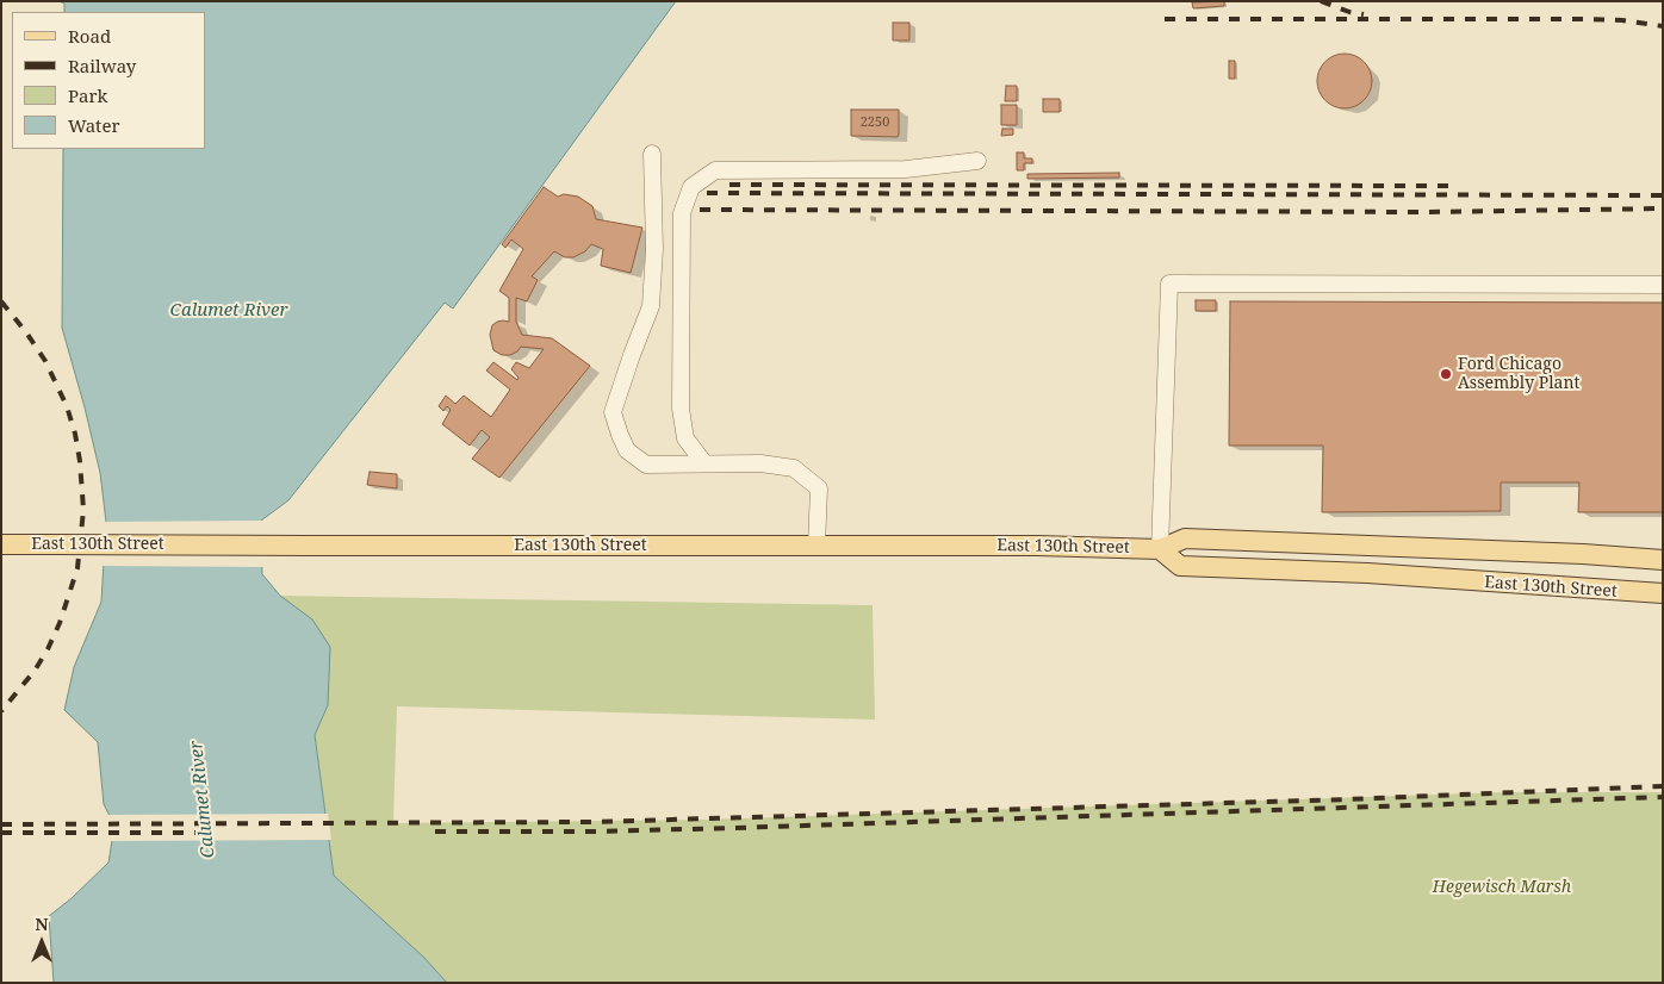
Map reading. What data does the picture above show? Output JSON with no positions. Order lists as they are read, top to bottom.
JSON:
{
  "streets": {
    "main road": ["East 130th Street"]
  },
  "water": ["Calumet River"],
  "parks": ["Hegewisch Marsh"],
  "places": ["Ford Chicago Assembly Plant"],
  "house_numbers": ["2250"],
  "legend": [
    "Road",
    "Railway",
    "Park",
    "Water"
  ],
  "north": "top"
}
